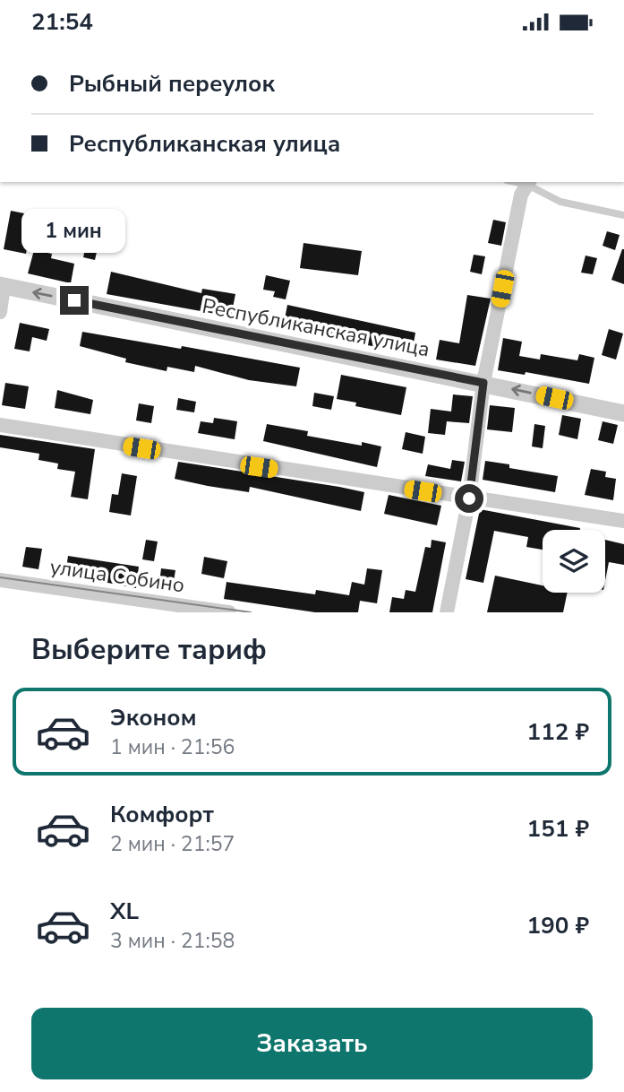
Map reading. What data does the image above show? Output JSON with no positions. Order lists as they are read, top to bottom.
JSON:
{
  "streets": {
    "street": ["Республиканская улица", "улица Собино"]
  },
  "page": {
    "status": "21:54",
    "banner": ["Рыбный переулок", "Республиканская улица"],
    "bubble": "1 мин",
    "heading": "Выберите тариф",
    "list": [
      {
        "name": "Эконом",
        "note": "1 мин · 21:56",
        "value": "112 ₽"
      },
      {
        "name": "Комфорт",
        "note": "2 мин · 21:57",
        "value": "151 ₽"
      },
      {
        "name": "XL",
        "note": "3 мин · 21:58",
        "value": "190 ₽"
      }
    ],
    "buttons": "Заказать"
  }
}
